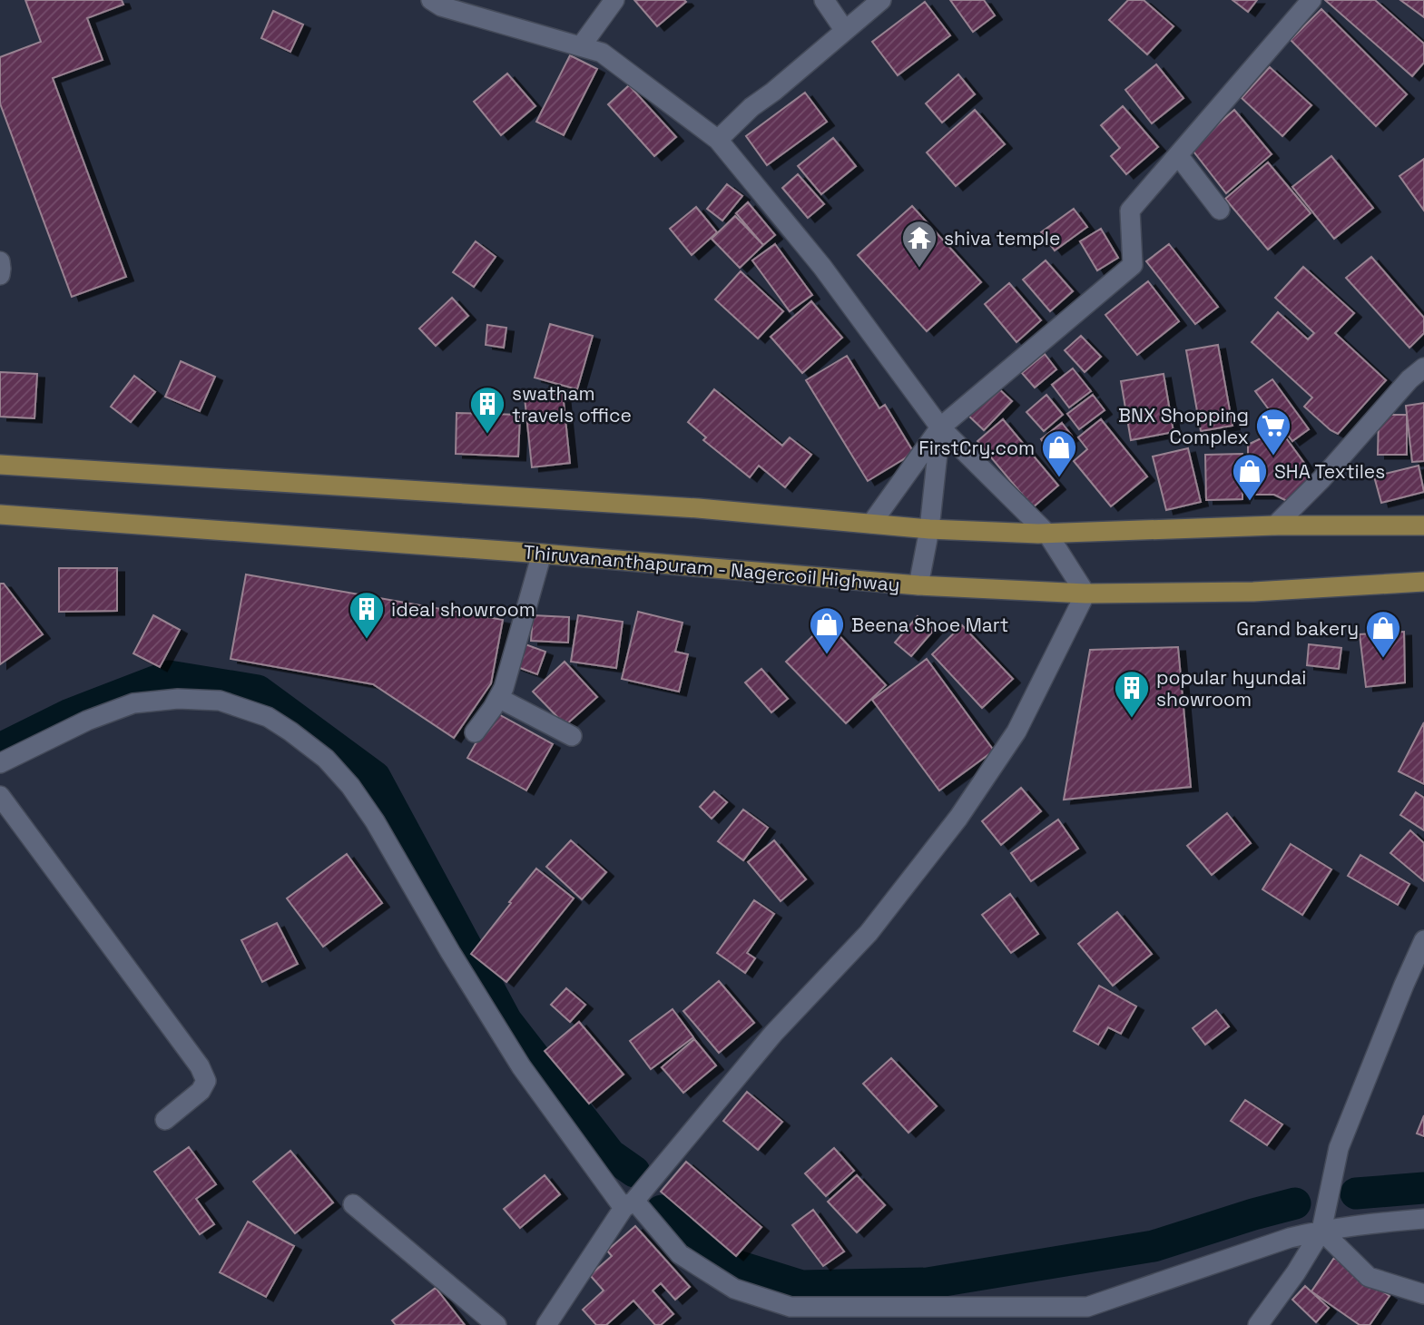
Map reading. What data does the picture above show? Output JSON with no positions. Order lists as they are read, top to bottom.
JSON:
{
  "streets": {
    "main road": ["Thiruvananthapuram - Nagercoil Highway"]
  },
  "places": {
    "temple": ["shiva temple"],
    "building": ["swatham travels office", "ideal showroom", "popular hyundai showroom"],
    "supermarket": ["BNX Shopping Complex"],
    "shop": [
      "FirstCry.com",
      "SHA Textiles",
      "Beena Shoe Mart",
      "Grand bakery"
    ]
  }
}
